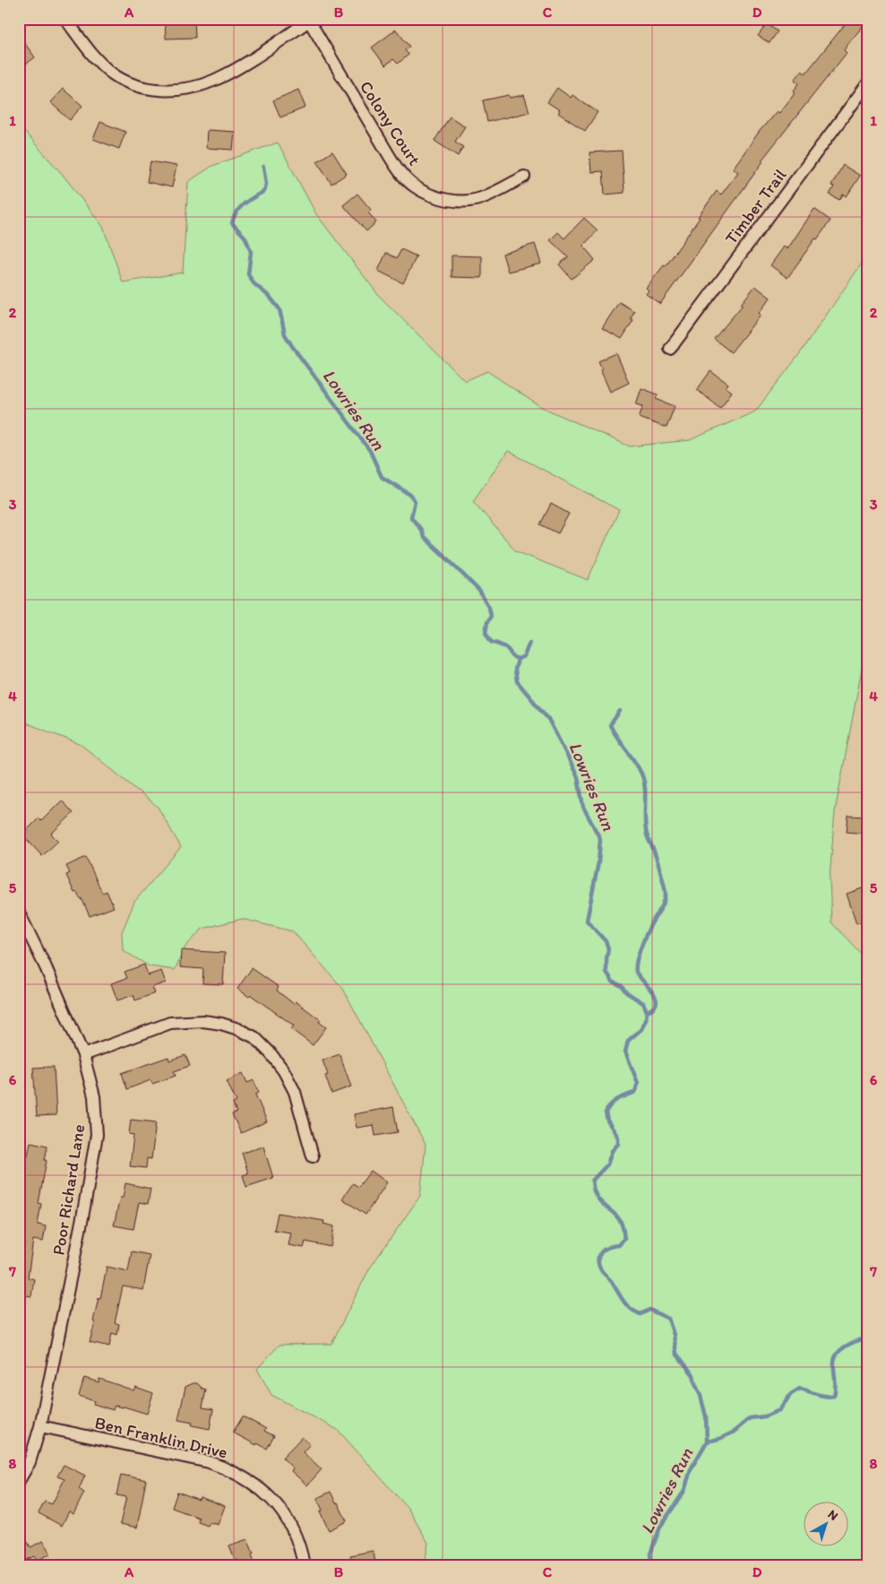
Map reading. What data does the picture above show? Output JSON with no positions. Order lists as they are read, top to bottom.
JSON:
{
  "streets": {
    "street": [
      "Colony Court",
      "Timber Trail",
      "Poor Richard Lane",
      "Ben Franklin Drive"
    ]
  },
  "crossings": [
    ["Poor Richard Lane", "Ben Franklin Drive"]
  ],
  "water": ["Lowries Run"],
  "north": "top right",
  "grid": {
    "columns": [
      "A",
      "B",
      "C",
      "D"
    ],
    "rows": [
      "1",
      "2",
      "3",
      "4",
      "5",
      "6",
      "7",
      "8"
    ]
  }
}
